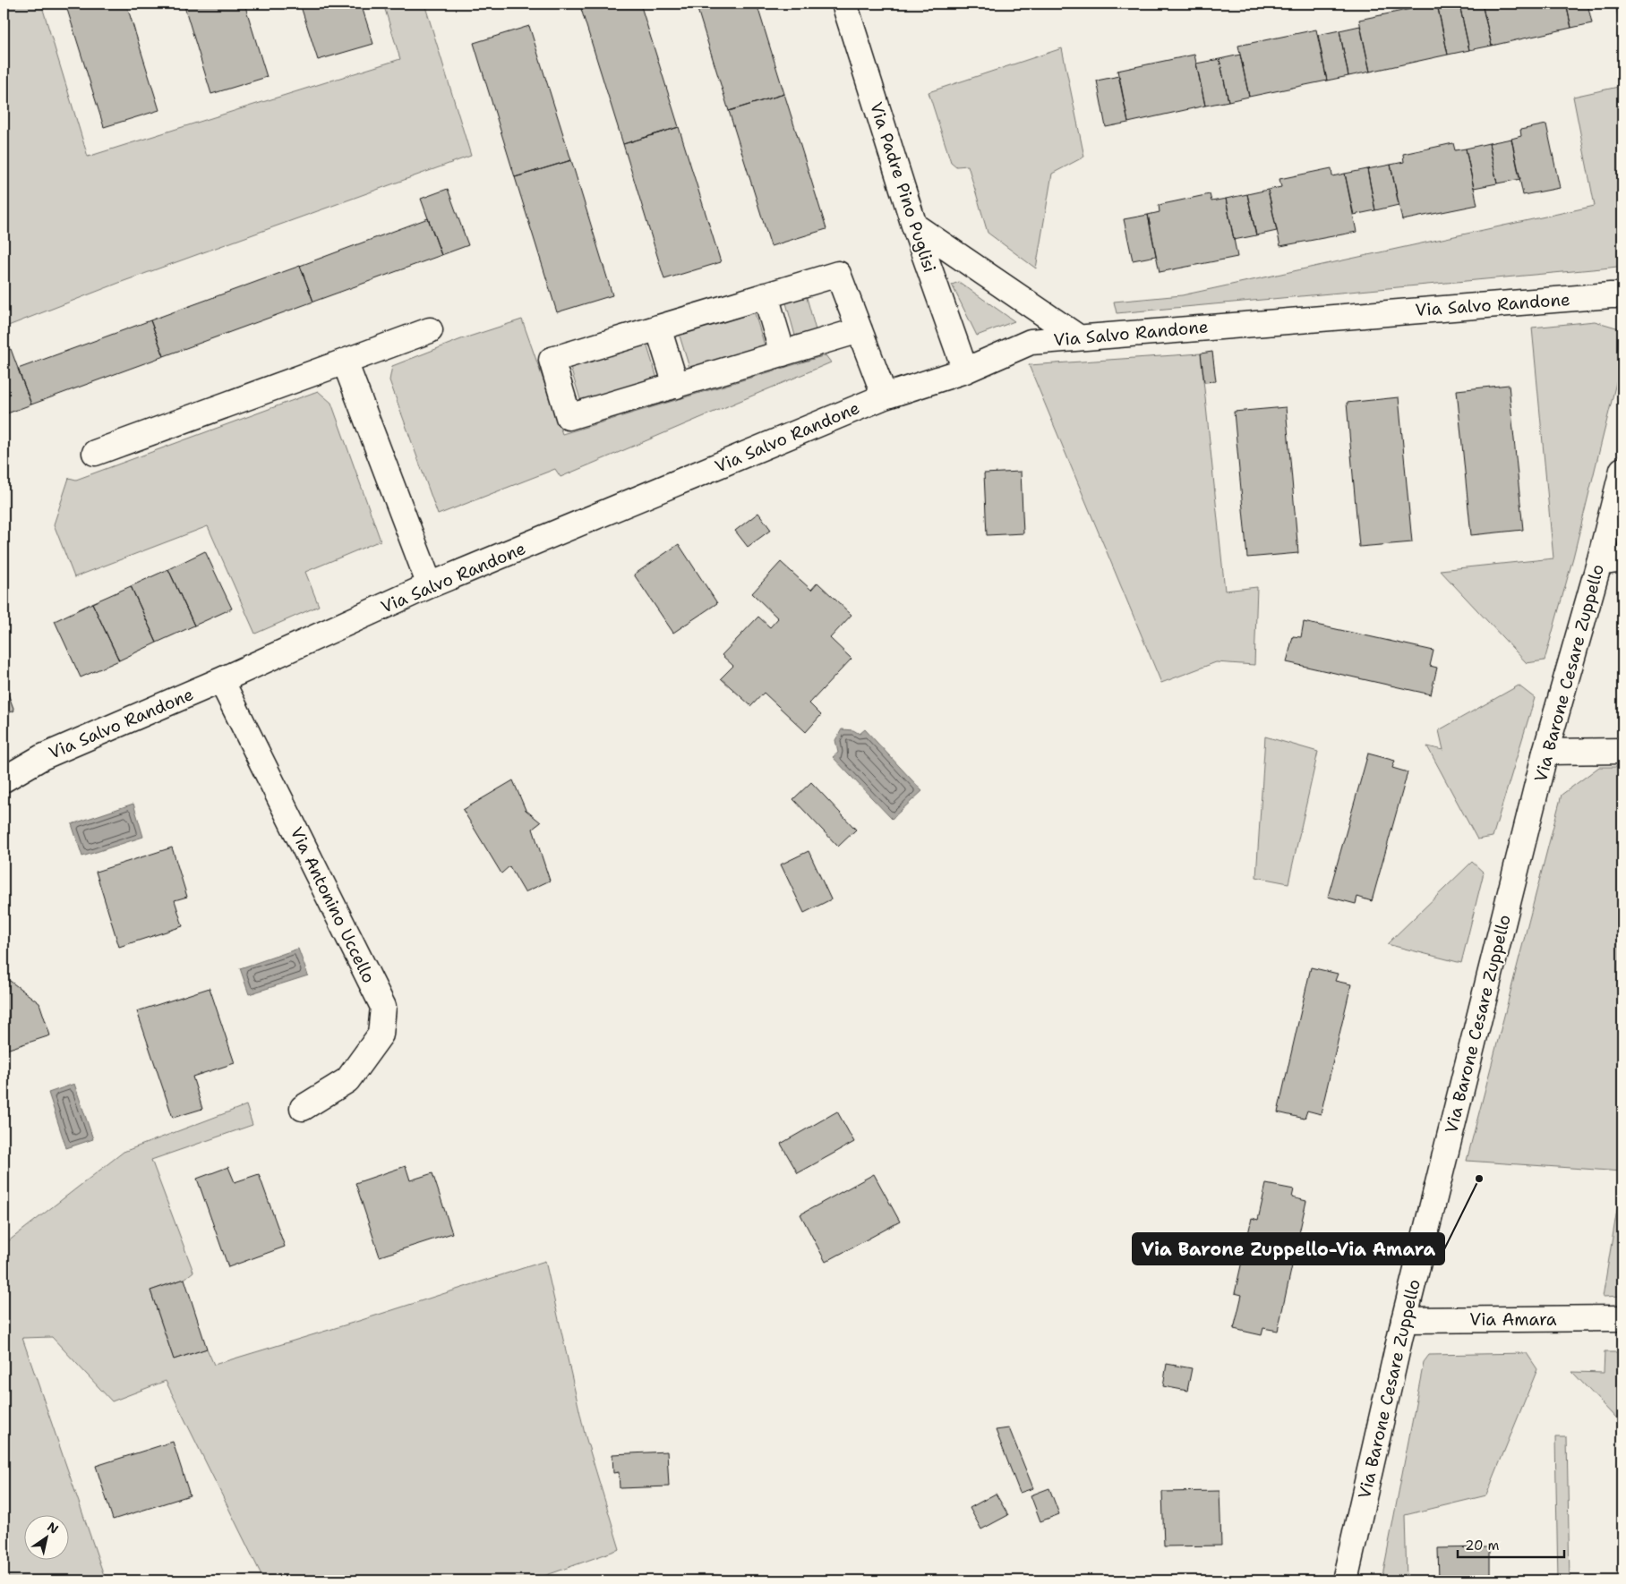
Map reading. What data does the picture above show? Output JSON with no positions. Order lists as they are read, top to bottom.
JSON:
{
  "streets": {
    "street": [
      "Via Padre Pino Puglisi",
      "Via Salvo Randone",
      "Via Barone Cesare Zuppello",
      "Via Antonino Uccello",
      "Via Amara"
    ]
  },
  "crossings": [
    ["Via Padre Pino Puglisi", "Via Salvo Randone"],
    ["Via Salvo Randone", "Via Antonino Uccello"],
    ["Via Barone Cesare Zuppello", "Via Amara"]
  ],
  "places": ["Via Barone Zuppello-Via Amara"],
  "scale_bar": "20 m",
  "north": "top right"
}
